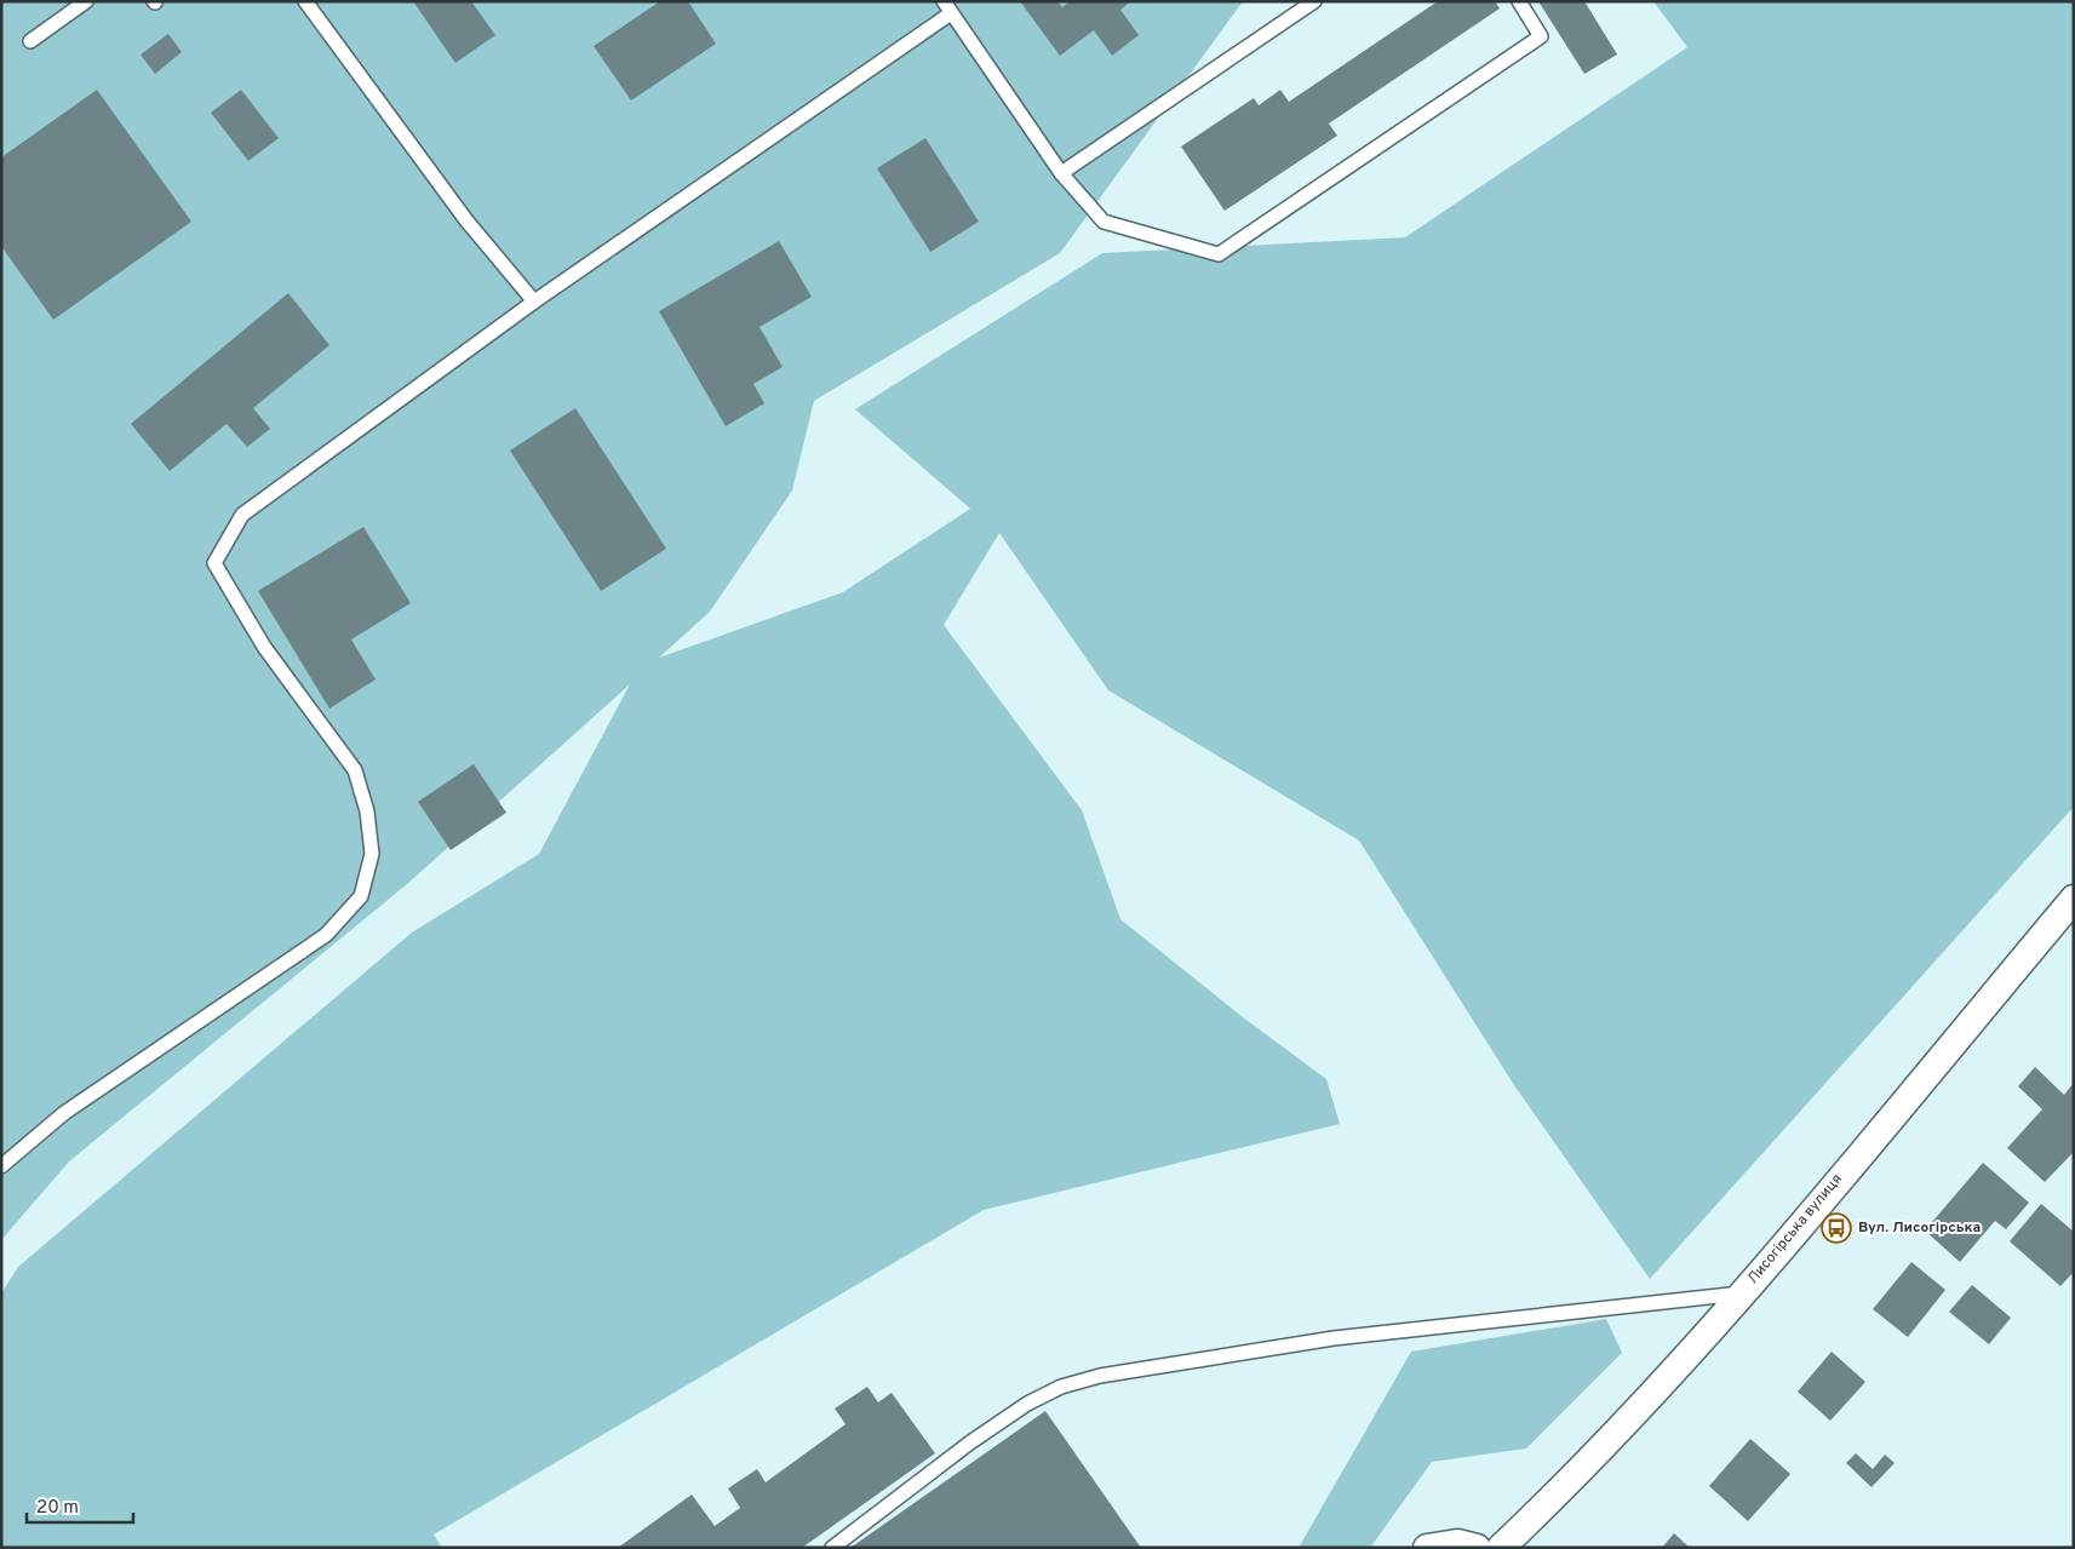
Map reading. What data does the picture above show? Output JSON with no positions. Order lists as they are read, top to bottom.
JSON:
{
  "streets": {
    "street": ["Лисогірська вулиця"]
  },
  "places": {
    "bus stop": ["Вул. Лисогірська"]
  },
  "scale_bar": "20 m"
}
